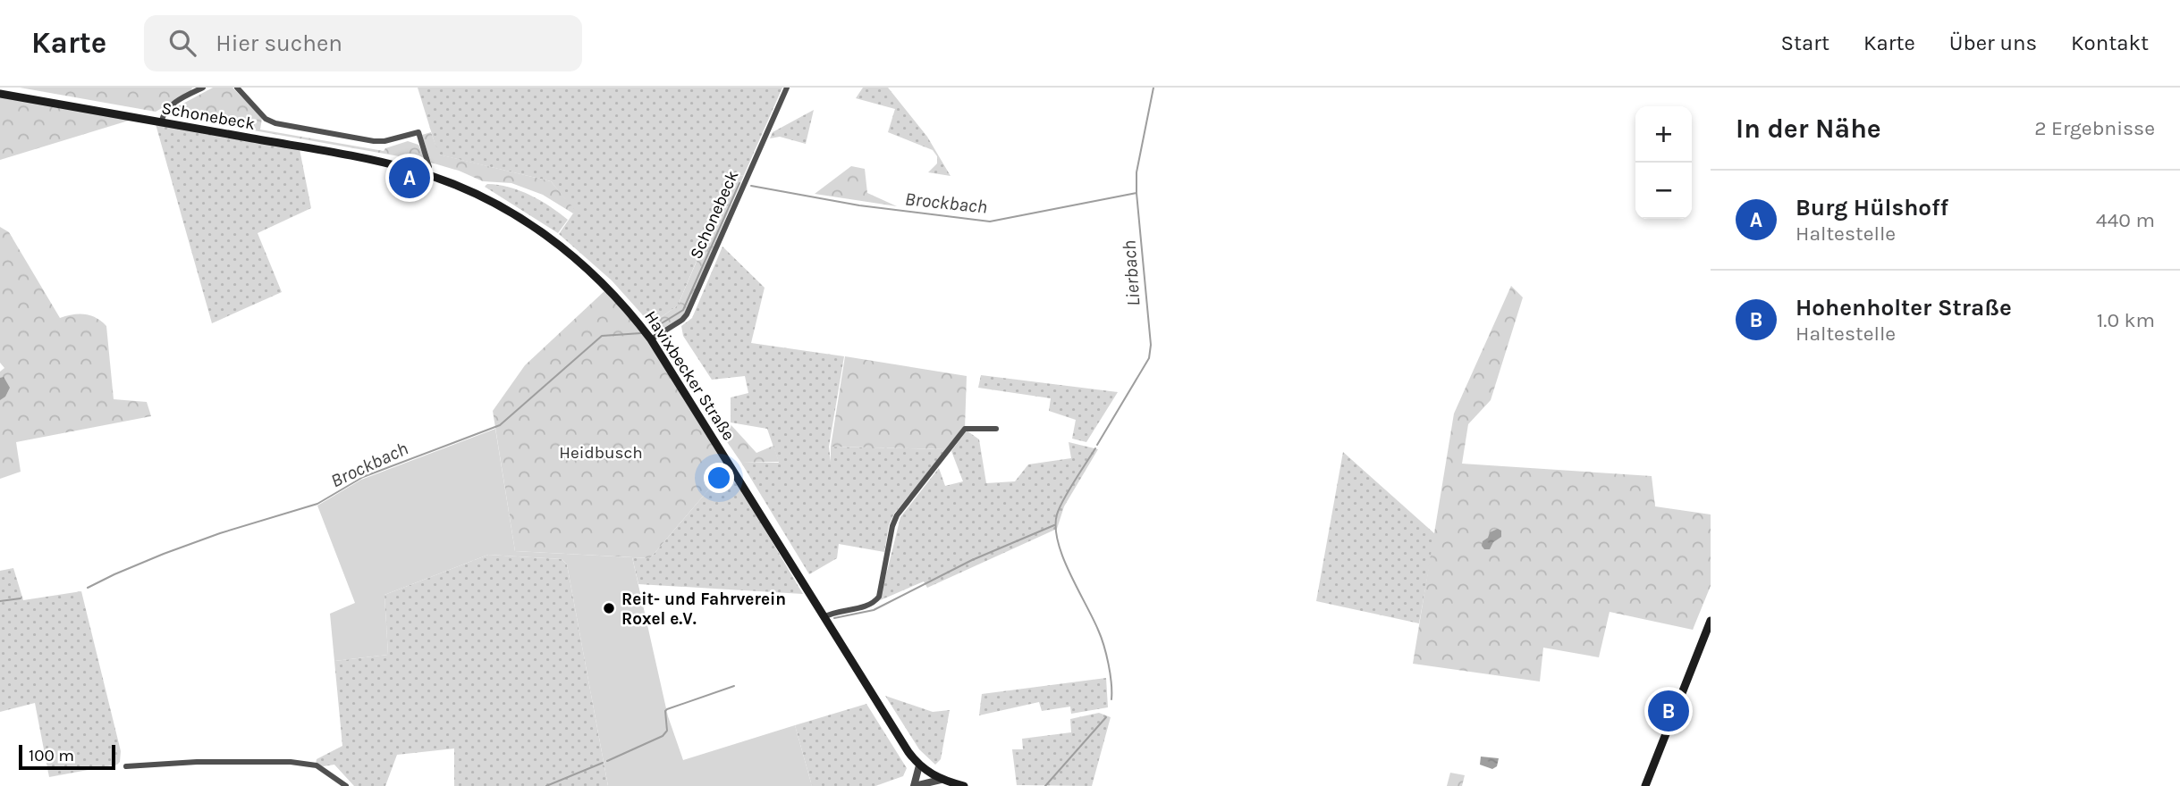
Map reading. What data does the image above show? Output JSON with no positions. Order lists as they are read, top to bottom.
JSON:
{
  "streets": {
    "main road": ["Schonebeck", "Havixbecker Straße"]
  },
  "crossings": [
    ["Schonebeck", "Havixbecker Straße"]
  ],
  "water": ["Brockbach", "Lierbach"],
  "parks": ["Heidbusch"],
  "places": ["Reit- und Fahrverein Roxel e.V."],
  "scale_bar": "100 m",
  "page": {
    "header": "Karte",
    "search": "Hier suchen",
    "nav": [
      "Start",
      "Karte",
      "Über uns",
      "Kontakt"
    ],
    "heading": ["In der Nähe", "2 Ergebnisse"],
    "map_buttons": ["+", "−"],
    "pins": ["A", "B"],
    "list": [
      {
        "mark": "A",
        "name": "Burg Hülshoff",
        "note": "Haltestelle",
        "value": "440 m"
      },
      {
        "mark": "B",
        "name": "Hohenholter Straße",
        "note": "Haltestelle",
        "value": "1.0 km"
      }
    ],
    "scale": "100 m"
  }
}
